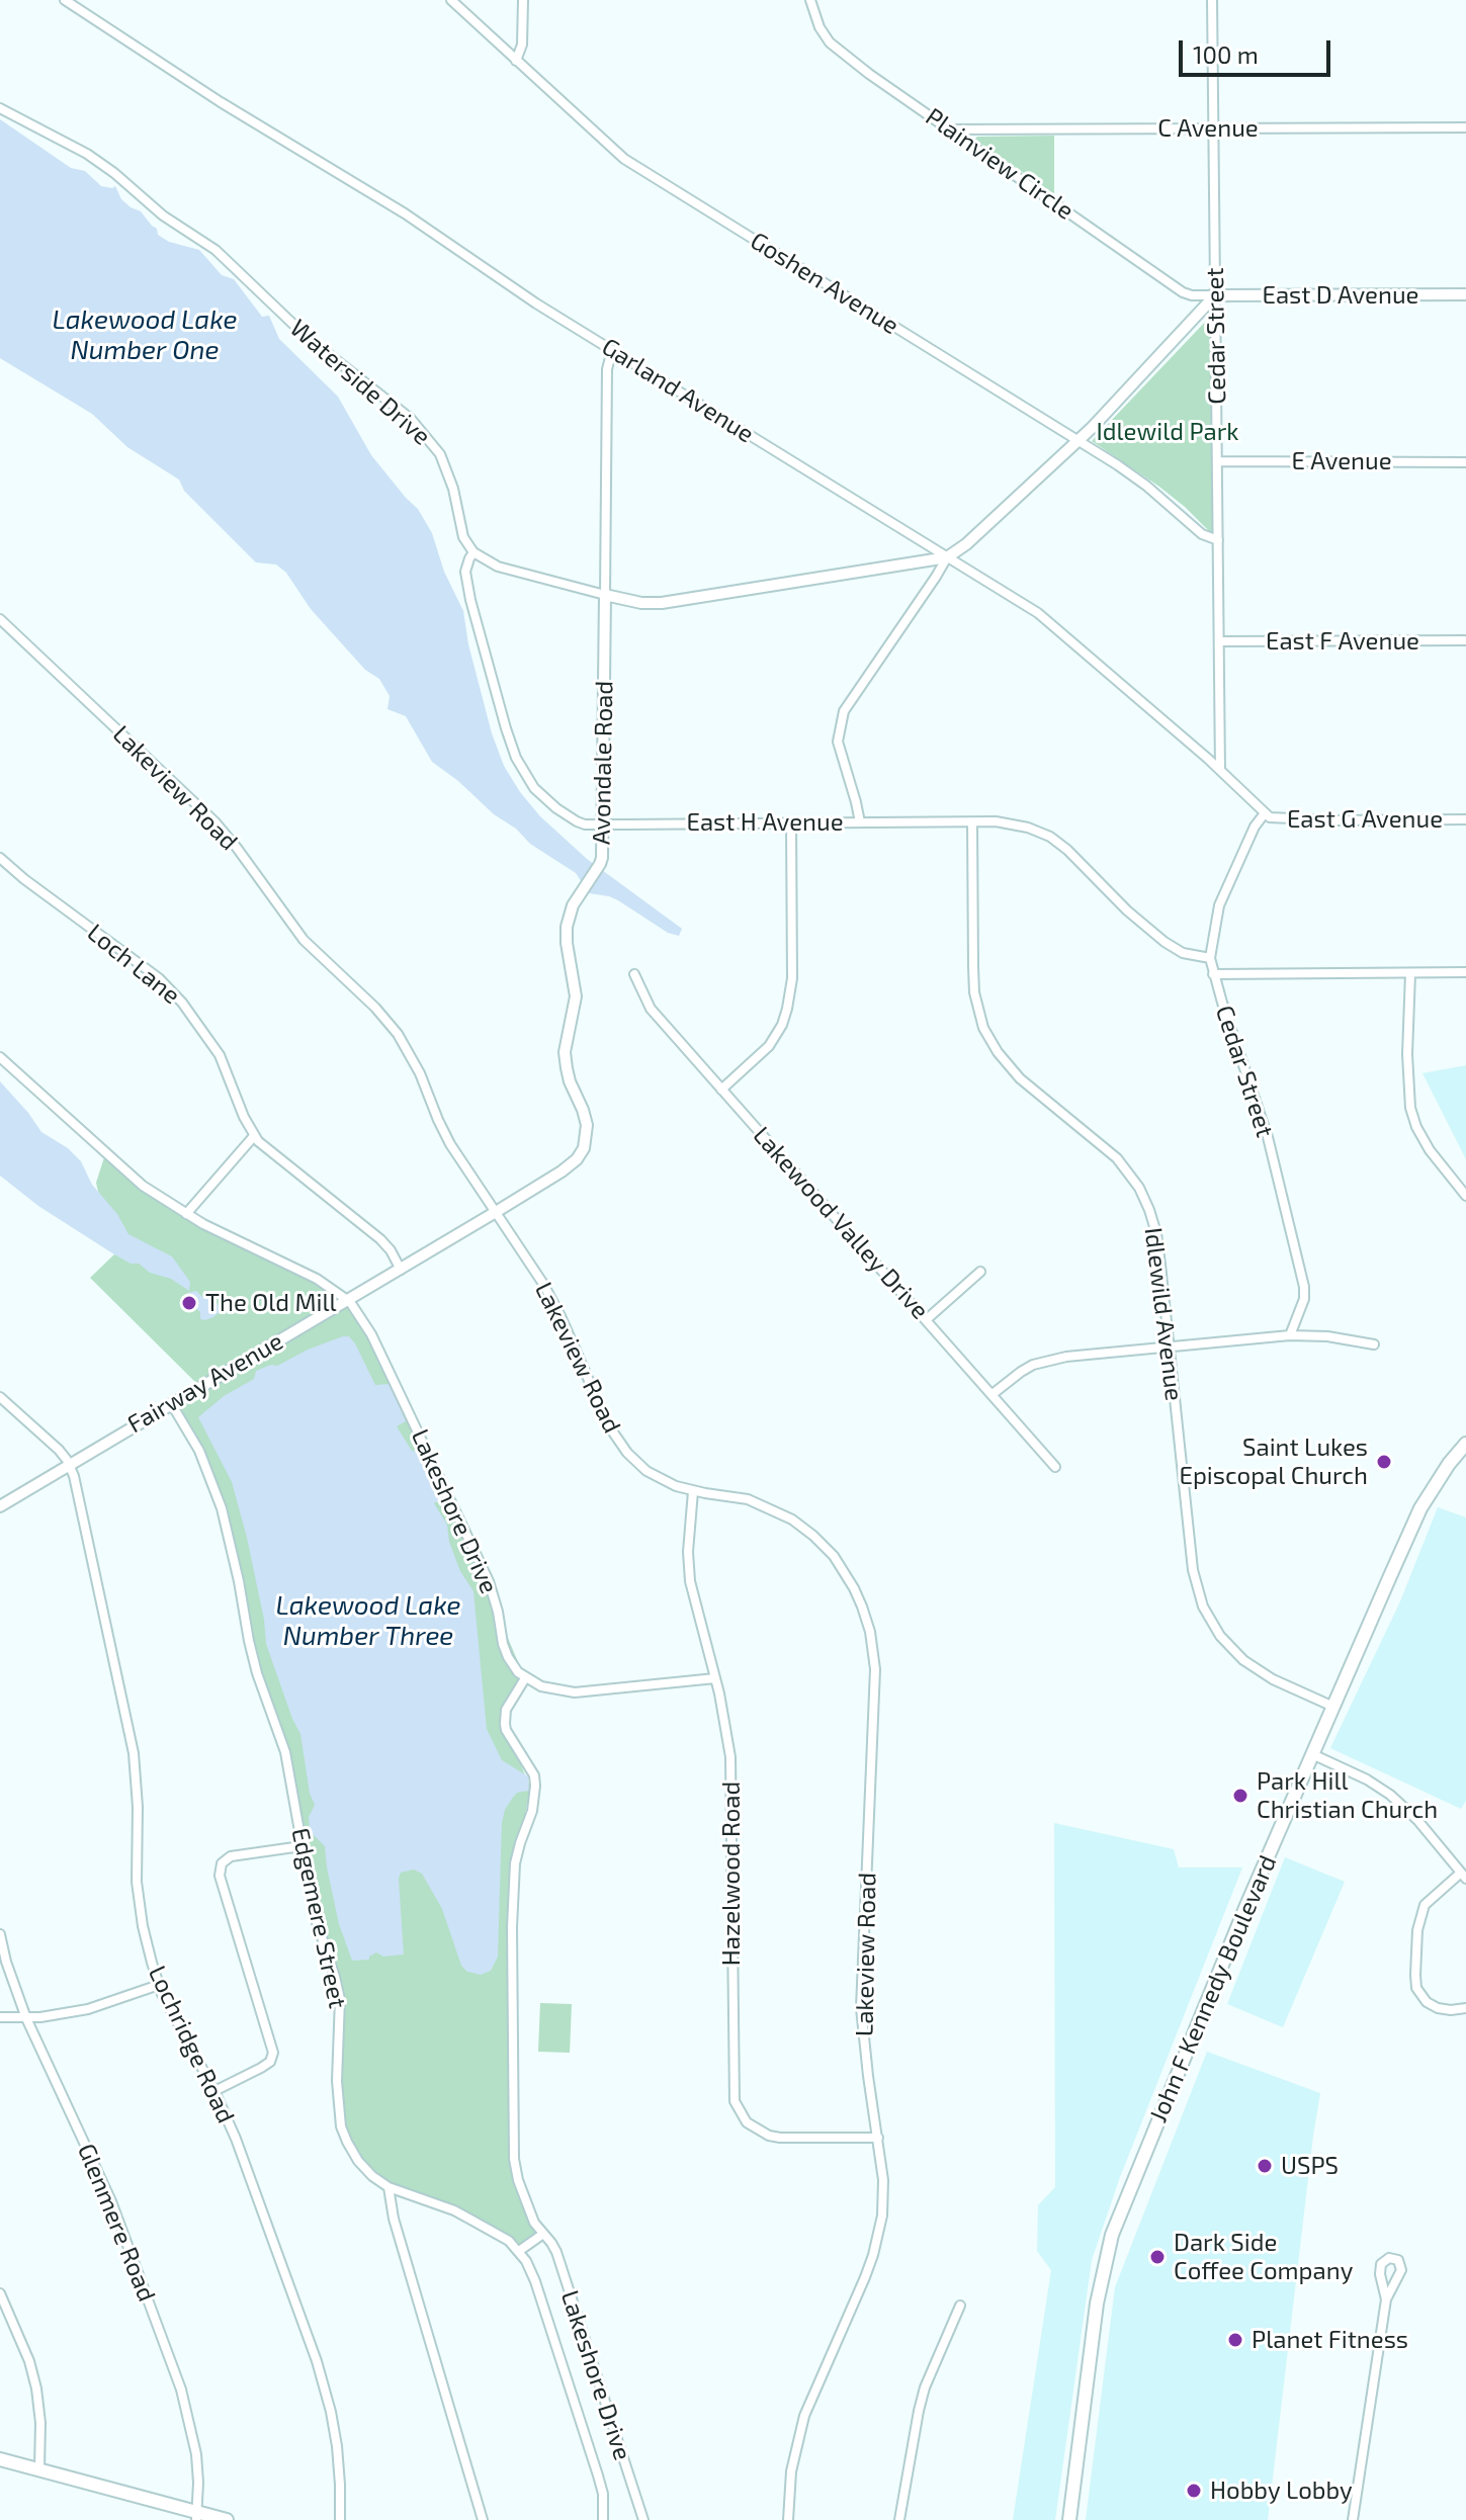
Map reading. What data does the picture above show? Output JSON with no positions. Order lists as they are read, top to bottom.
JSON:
{
  "streets": {
    "main road": ["John F Kennedy Boulevard"],
    "street": [
      "C Avenue",
      "Plainview Circle",
      "Goshen Avenue",
      "East D Avenue",
      "Cedar Street",
      "Waterside Drive",
      "Garland Avenue",
      "E Avenue",
      "East F Avenue",
      "Avondale Road",
      "Lakeview Road",
      "East G Avenue",
      "East H Avenue",
      "Loch Lane",
      "Lakewood Valley Drive",
      "Idlewild Avenue",
      "Fairway Avenue",
      "Lakeshore Drive",
      "Hazelwood Road",
      "Edgemere Street",
      "Lochridge Road",
      "Glenmere Road"
    ]
  },
  "crossings": [
    ["C Avenue", "Plainview Circle"],
    ["C Avenue", "Cedar Street"],
    ["Plainview Circle", "East D Avenue"],
    ["Plainview Circle", "Cedar Street"],
    ["Goshen Avenue", "Cedar Street"],
    ["East D Avenue", "Cedar Street"],
    ["Cedar Street", "Garland Avenue"],
    ["Cedar Street", "E Avenue"],
    ["Cedar Street", "East F Avenue"],
    ["Cedar Street", "East G Avenue"],
    ["Cedar Street", "East H Avenue"],
    ["Waterside Drive", "East H Avenue"],
    ["Garland Avenue", "Avondale Road"],
    ["Garland Avenue", "East G Avenue"],
    ["Avondale Road", "Lakeview Road"],
    ["Avondale Road", "East H Avenue"],
    ["Avondale Road", "Fairway Avenue"],
    ["Lakeview Road", "Fairway Avenue"],
    ["Lakeview Road", "Hazelwood Road"],
    ["East H Avenue", "Idlewild Avenue"],
    ["Loch Lane", "Fairway Avenue"],
    ["Idlewild Avenue", "John F Kennedy Boulevard"],
    ["Fairway Avenue", "Lakeshore Drive"],
    ["Fairway Avenue", "Edgemere Street"],
    ["Fairway Avenue", "Lochridge Road"],
    ["Lakeshore Drive", "Edgemere Street"]
  ],
  "water": ["Lakewood Lake Number One", "Lakewood Lake Number Three"],
  "parks": ["Idlewild Park"],
  "places": [
    "The Old Mill",
    "Saint Lukes Episcopal Church",
    "Park Hill Christian Church",
    "USPS",
    "Dark Side Coffee Company",
    "Planet Fitness",
    "Hobby Lobby"
  ],
  "scale_bar": "100 m"
}
